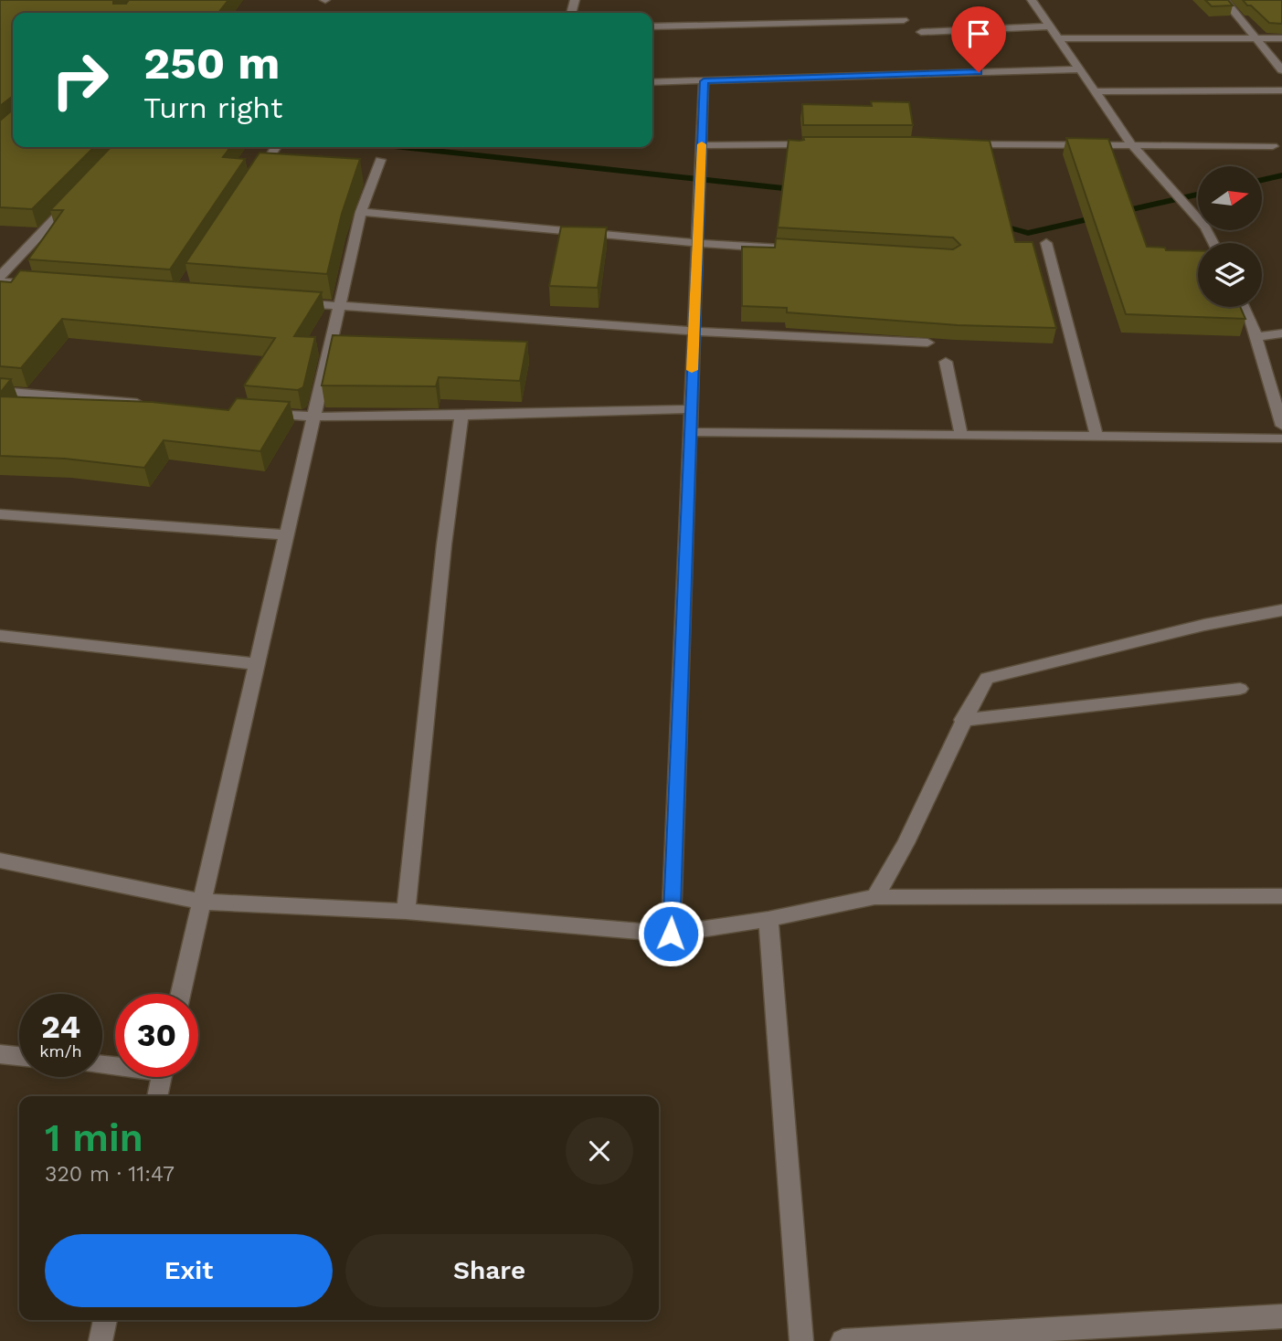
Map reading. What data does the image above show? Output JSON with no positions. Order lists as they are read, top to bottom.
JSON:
{
  "north": "right",
  "page": {
    "turn": ["250 m", "Turn right"],
    "speed": "24 km/h",
    "limit": "30",
    "heading": ["1 min", "320 m · 11:47"],
    "buttons": ["Exit", "Share"]
  }
}
